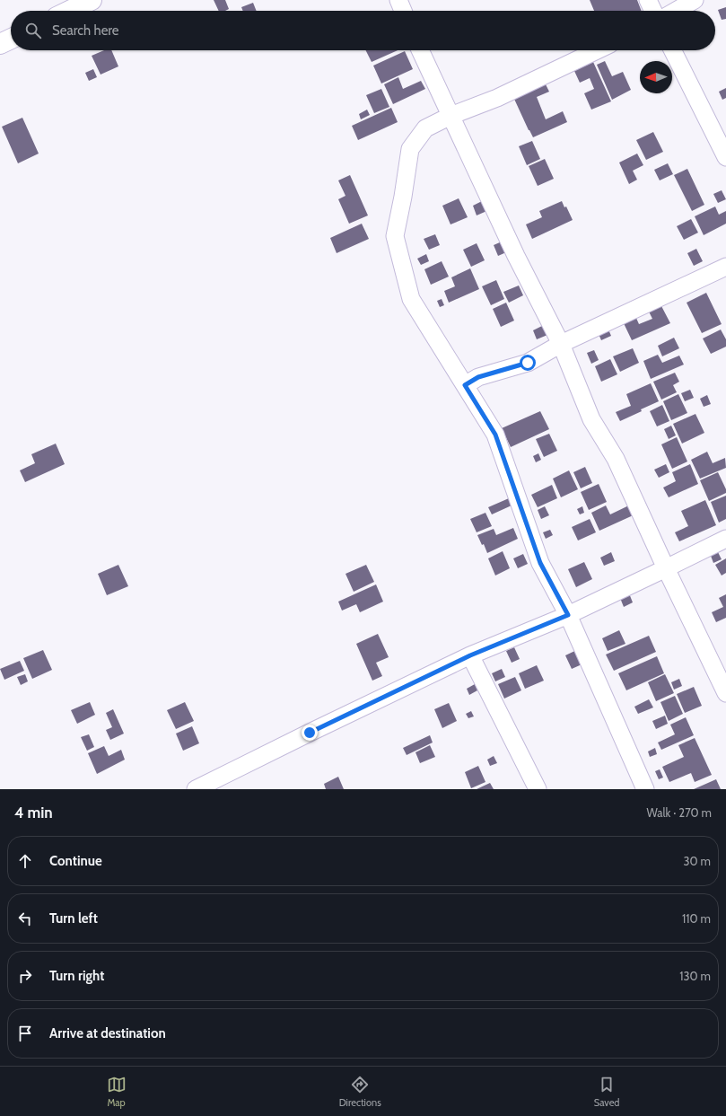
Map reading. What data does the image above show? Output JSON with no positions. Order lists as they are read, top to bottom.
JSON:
{
  "north": "left",
  "page": {
    "search": "Search here",
    "heading": ["4 min", "Walk · 270 m"],
    "list": [
      ["Continue", "30 m"],
      ["Turn left", "110 m"],
      ["Turn right", "130 m"],
      "Arrive at destination"
    ],
    "nav": ["Map", "Directions", "Saved"]
  }
}
